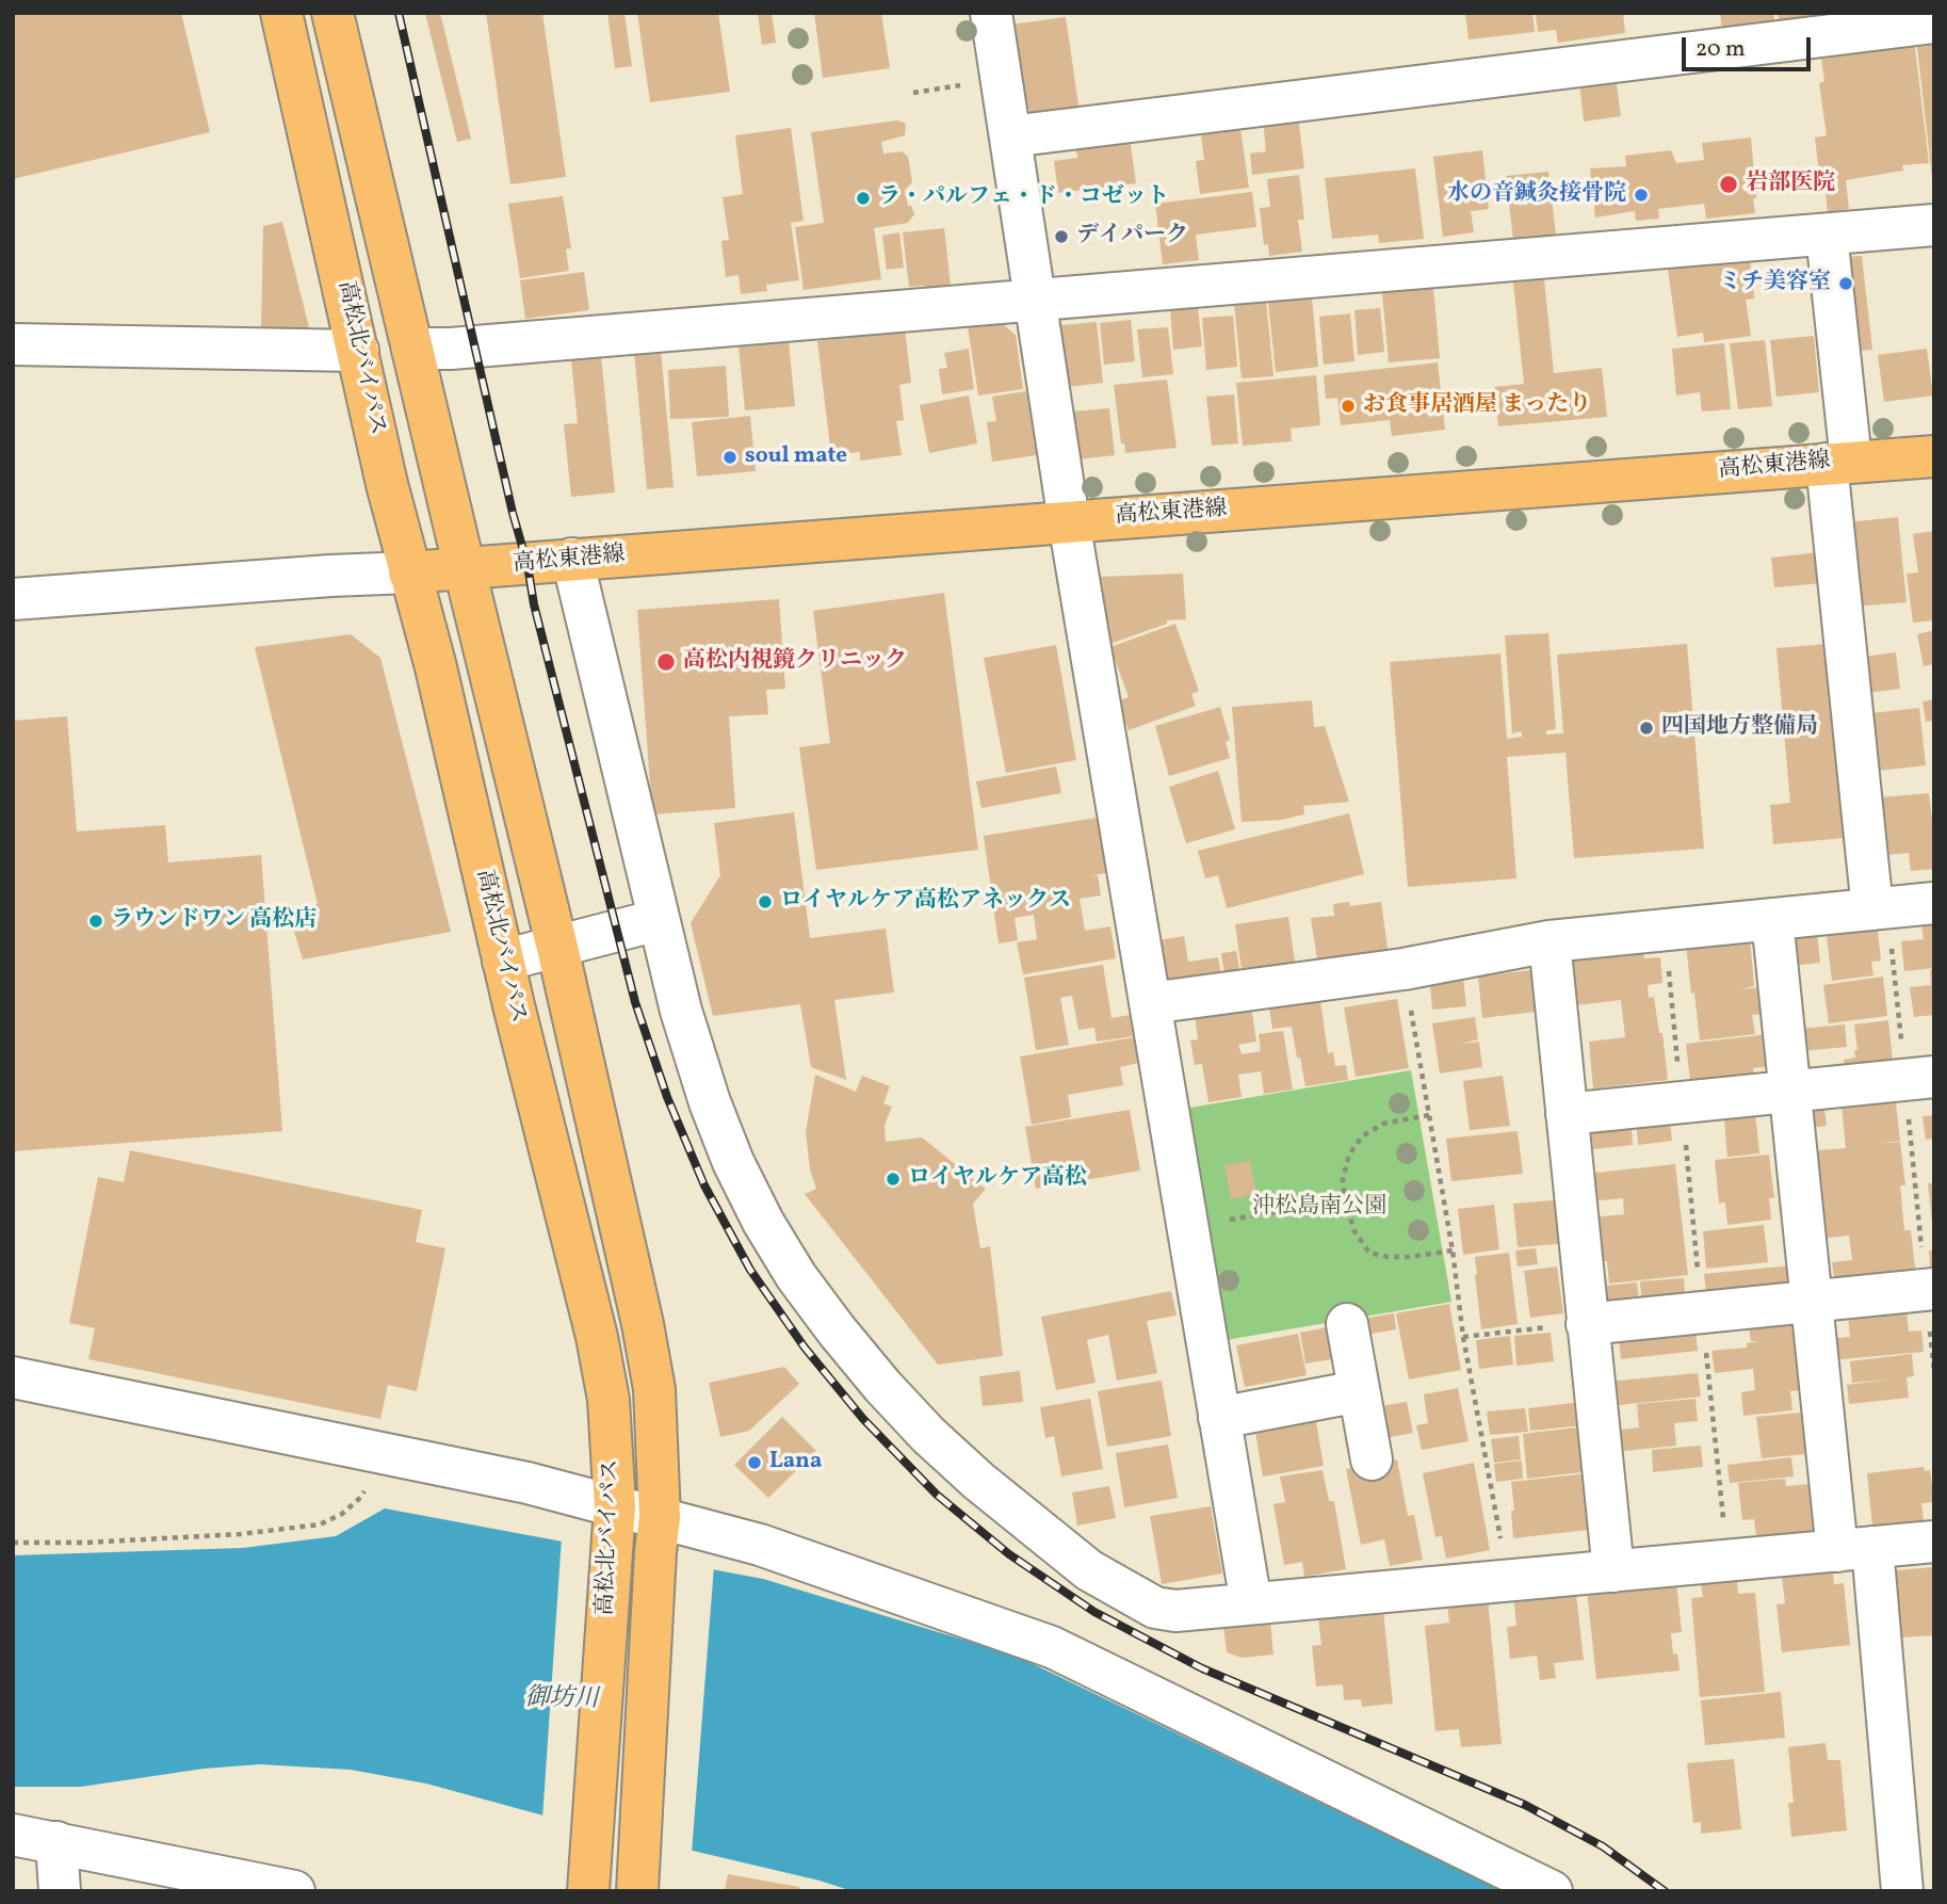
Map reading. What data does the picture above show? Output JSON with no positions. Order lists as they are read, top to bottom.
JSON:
{
  "streets": {
    "main road": ["高松北バイパス", "高松東港線"]
  },
  "crossings": [
    ["高松北バイパス", "高松東港線"]
  ],
  "water": ["御坊川"],
  "parks": ["沖松島南公園"],
  "places": [
    "岩部医院",
    "水の音鍼灸接骨院",
    "ラ・パルフェ・ド・コゼット",
    "デイパーク",
    "ミチ美容室",
    "お食事居酒屋 まったり",
    "soul mate",
    "高松内視鏡クリニック",
    "四国地方整備局",
    "ロイヤルケア高松アネックス",
    "ラウンドワン 高松店",
    "ロイヤルケア高松",
    "Lana"
  ],
  "scale_bar": "20 m"
}
